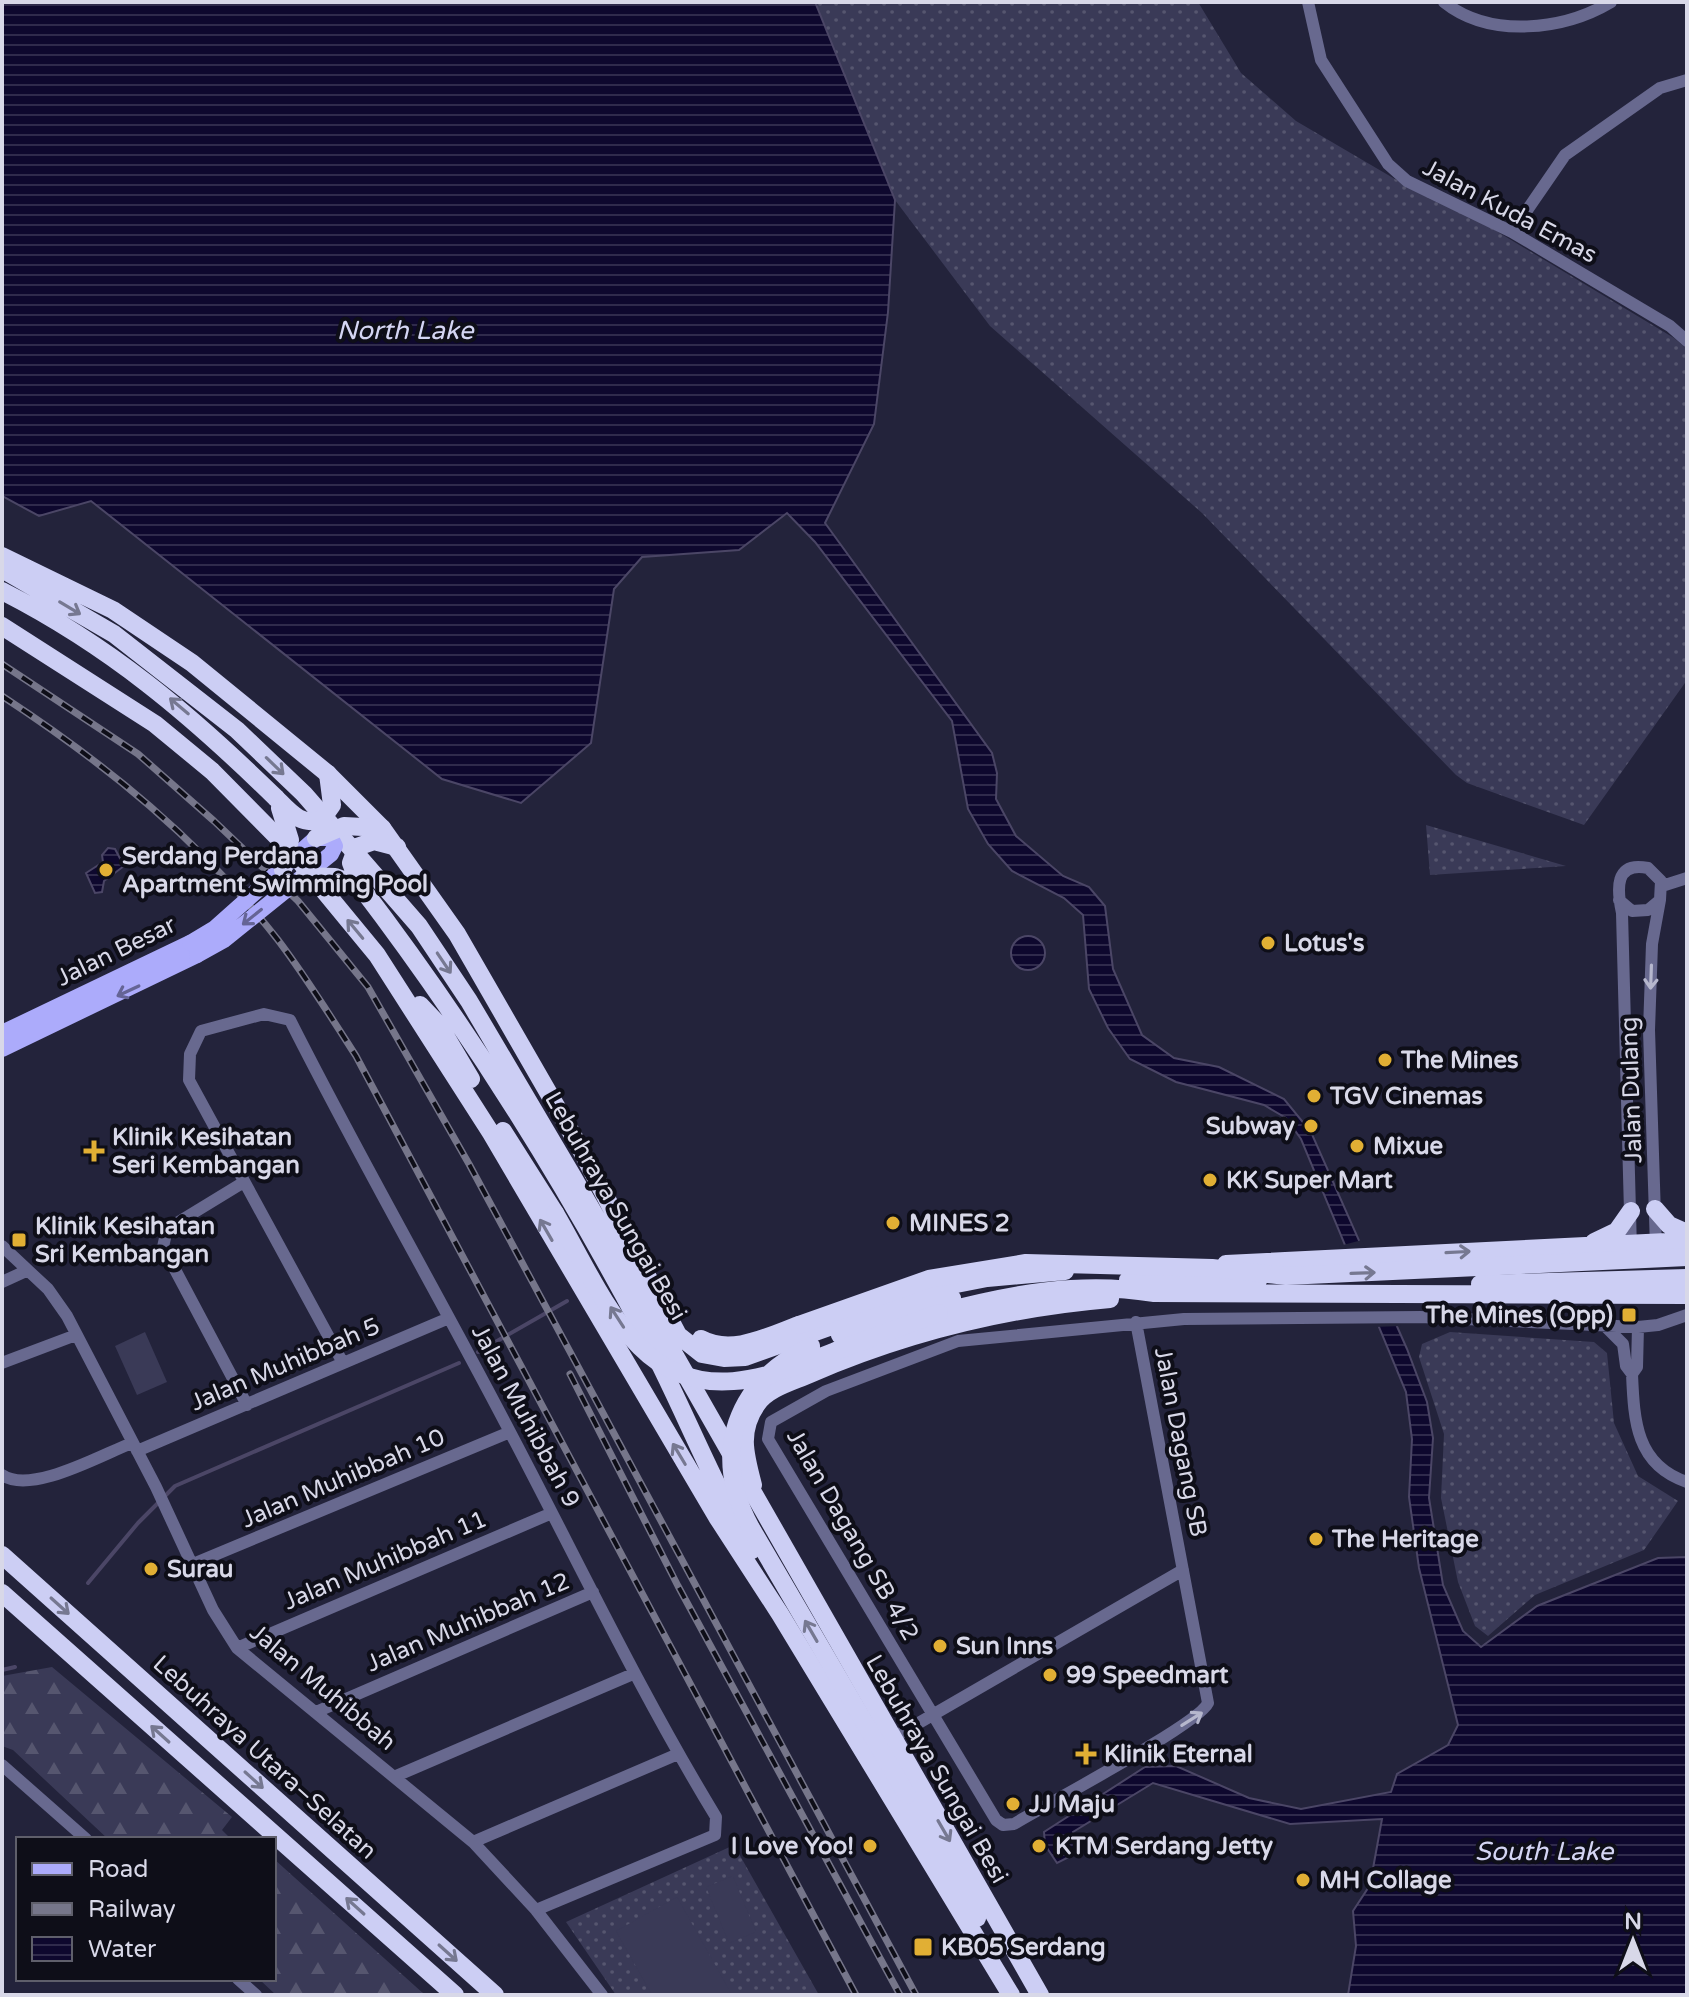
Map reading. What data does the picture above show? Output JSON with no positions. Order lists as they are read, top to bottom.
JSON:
{
  "streets": {
    "highway": ["Lebuhraya Sungai Besi", "Lebuhraya Utara–Selatan"],
    "main road": ["Jalan Besar"],
    "street": [
      "Jalan Kuda Emas",
      "Jalan Dulang",
      "Jalan Muhibbah 5",
      "Jalan Muhibbah 9",
      "Jalan Dagang SB",
      "Jalan Muhibbah 10",
      "Jalan Dagang SB 4/2",
      "Jalan Muhibbah 11",
      "Jalan Muhibbah 12",
      "Jalan Muhibbah"
    ]
  },
  "crossings": [
    ["Jalan Muhibbah 5", "Jalan Muhibbah 9"],
    ["Jalan Muhibbah 5", "Jalan Muhibbah"],
    ["Jalan Muhibbah 9", "Jalan Muhibbah 10"],
    ["Jalan Muhibbah 9", "Jalan Muhibbah 11"],
    ["Jalan Muhibbah 9", "Jalan Muhibbah 12"],
    ["Jalan Muhibbah 9", "Jalan Muhibbah"],
    ["Jalan Dagang SB", "Jalan Dagang SB 4/2"],
    ["Jalan Muhibbah 10", "Jalan Muhibbah"],
    ["Jalan Muhibbah 11", "Jalan Muhibbah"],
    ["Jalan Muhibbah 12", "Jalan Muhibbah"]
  ],
  "water": ["North Lake", "South Lake"],
  "places": {
    "other": [
      "Serdang Perdana Apartment Swimming Pool",
      "Lotus's",
      "The Mines",
      "TGV Cinemas",
      "Subway",
      "Mixue",
      "KK Super Mart",
      "MINES 2",
      "The Heritage",
      "Surau",
      "Sun Inns",
      "99 Speedmart",
      "JJ Maju",
      "I Love Yoo!",
      "KTM Serdang Jetty",
      "MH Collage"
    ],
    "health": ["Klinik Kesihatan Seri Kembangan", "Klinik Eternal"],
    "transit": ["Klinik Kesihatan Sri Kembangan", "The Mines (Opp)", "KB05 Serdang"]
  },
  "legend": ["Road", "Railway", "Water"],
  "north": "top"
}
